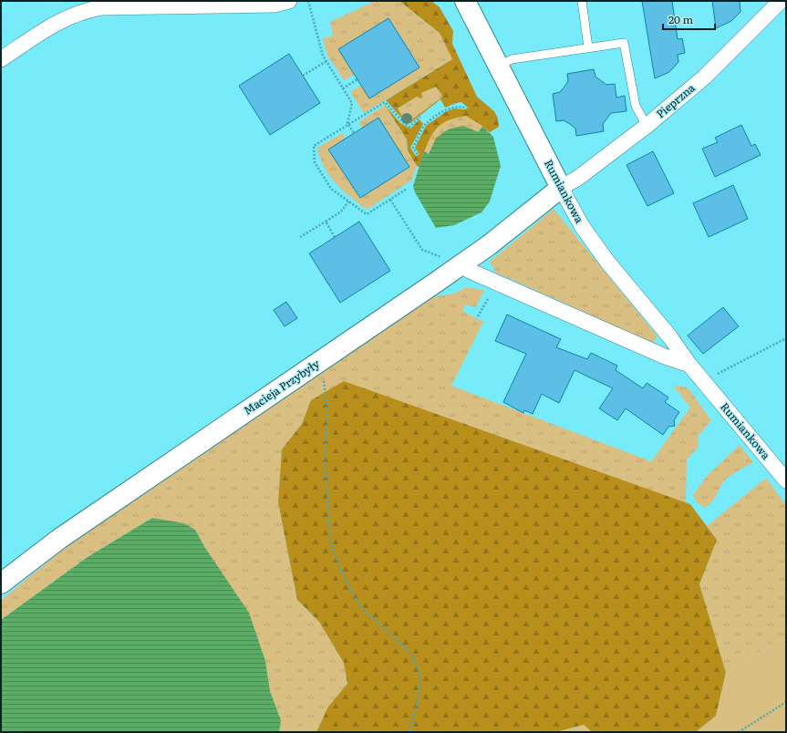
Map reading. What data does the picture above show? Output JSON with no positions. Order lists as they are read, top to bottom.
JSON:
{
  "streets": {
    "street": ["Pieprzna", "Rumiankowa", "Macieja Przybyły"]
  },
  "crossings": [
    ["Pieprzna", "Rumiankowa"],
    ["Pieprzna", "Macieja Przybyły"],
    ["Rumiankowa", "Macieja Przybyły"]
  ],
  "scale_bar": "20 m"
}
